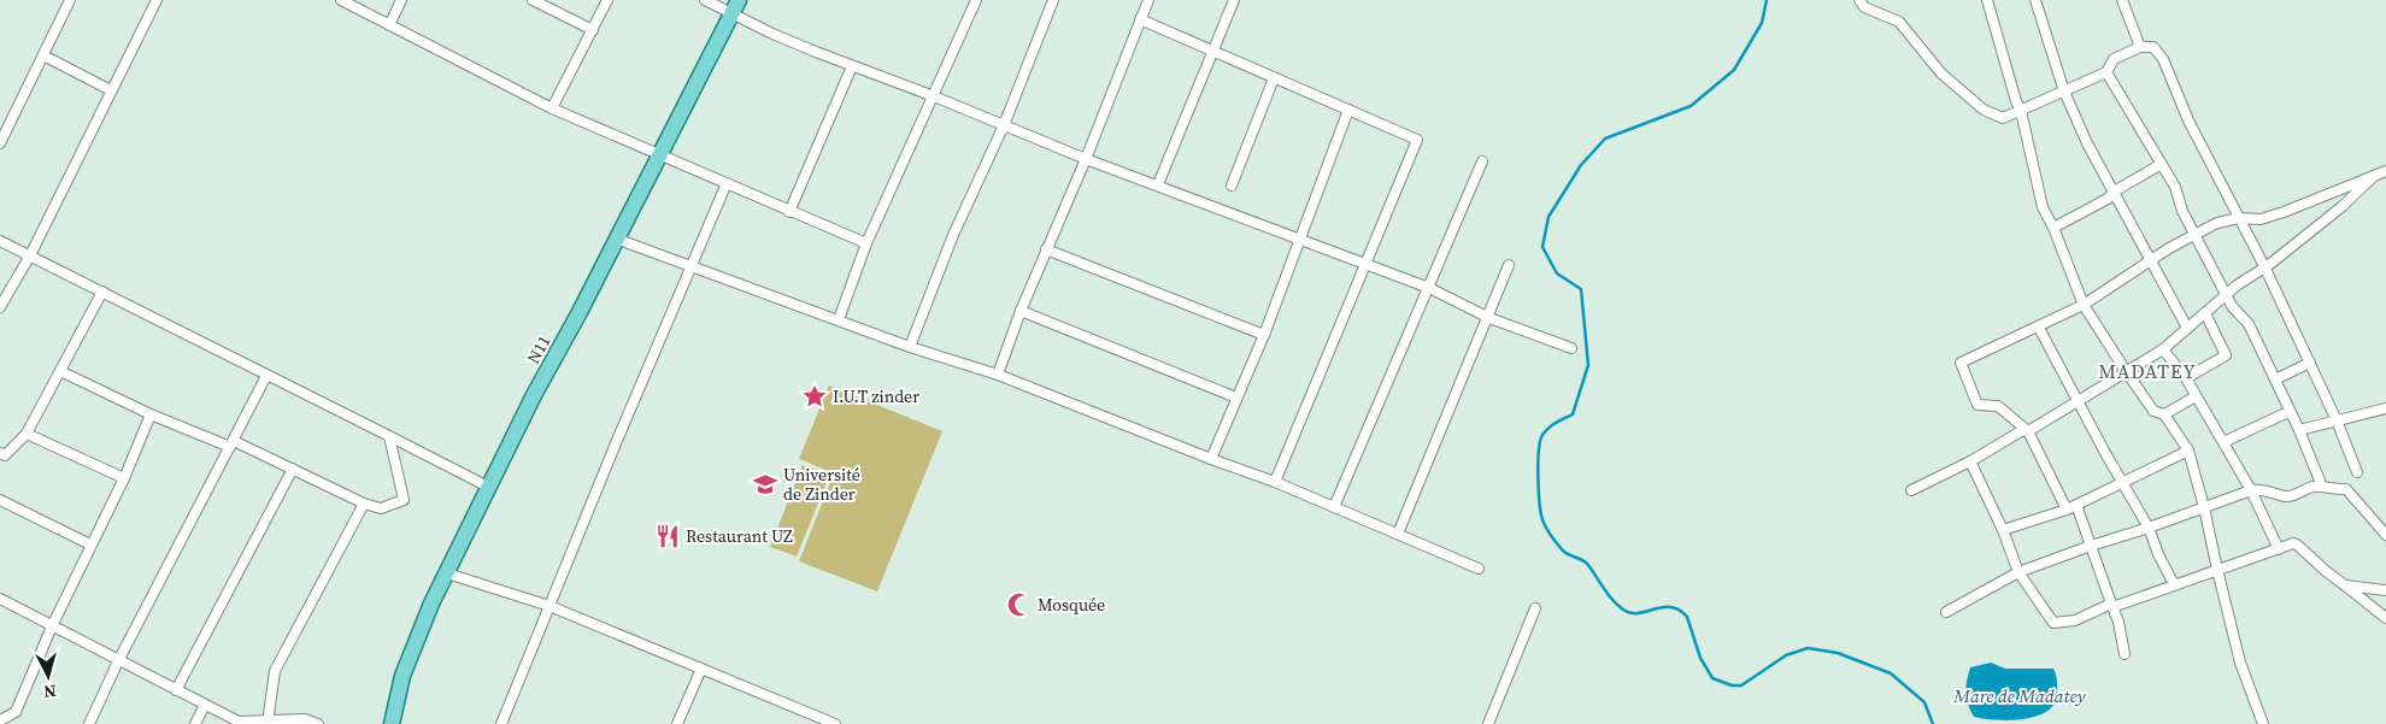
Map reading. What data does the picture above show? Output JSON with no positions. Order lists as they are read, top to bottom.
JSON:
{
  "streets": {
    "main road": ["N11"]
  },
  "districts": ["MADATEY"],
  "water": ["Mare de Madatey"],
  "places": {
    "place": ["I.U.T zinder"],
    "school or university": ["Université de Zinder"],
    "restaurant": ["Restaurant UZ"],
    "mosque": ["Mosquée"]
  },
  "north": "bottom"
}
